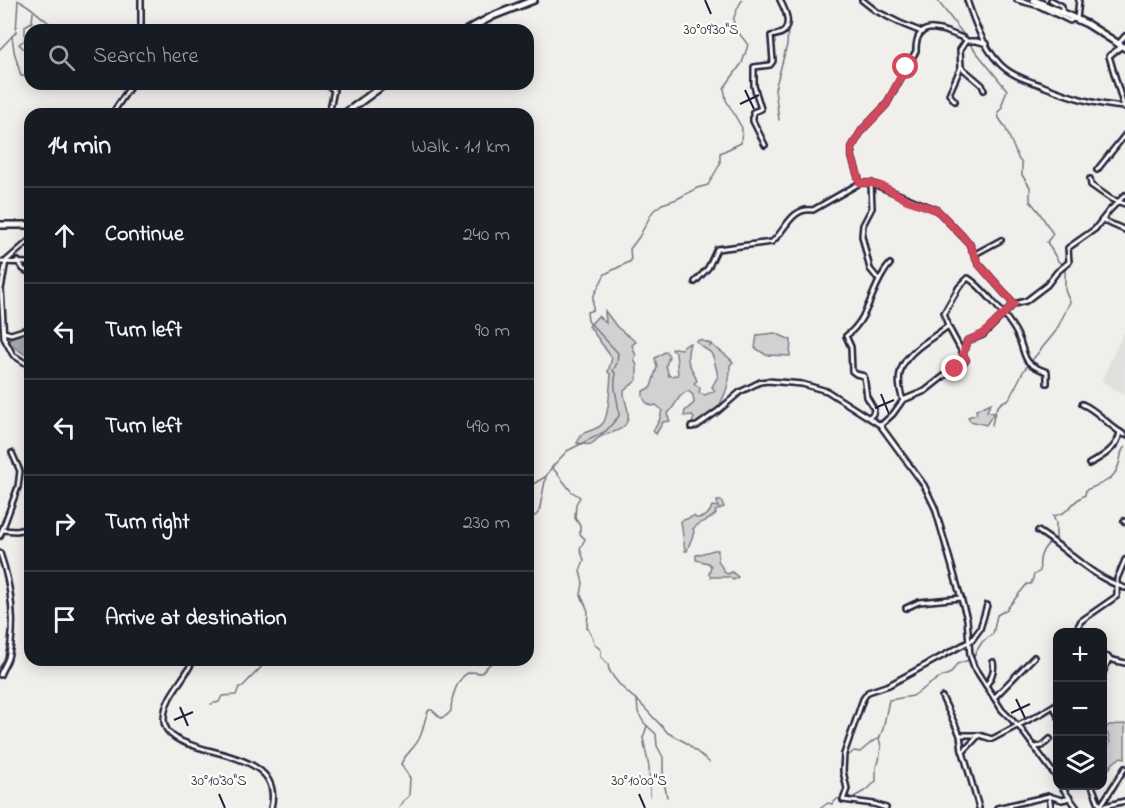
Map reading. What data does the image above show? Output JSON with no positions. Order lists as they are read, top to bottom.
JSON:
{
  "page": {
    "search": "Search here",
    "heading": ["14 min", "Walk · 1.1 km"],
    "list": [
      ["Continue", "240 m"],
      ["Turn left", "90 m"],
      ["Turn left", "490 m"],
      ["Turn right", "230 m"],
      "Arrive at destination"
    ],
    "map_buttons": ["+", "−"]
  },
  "coordinates": ["30°09'30\"S", "30°10'30\"S", "30°10'00\"S"]
}
